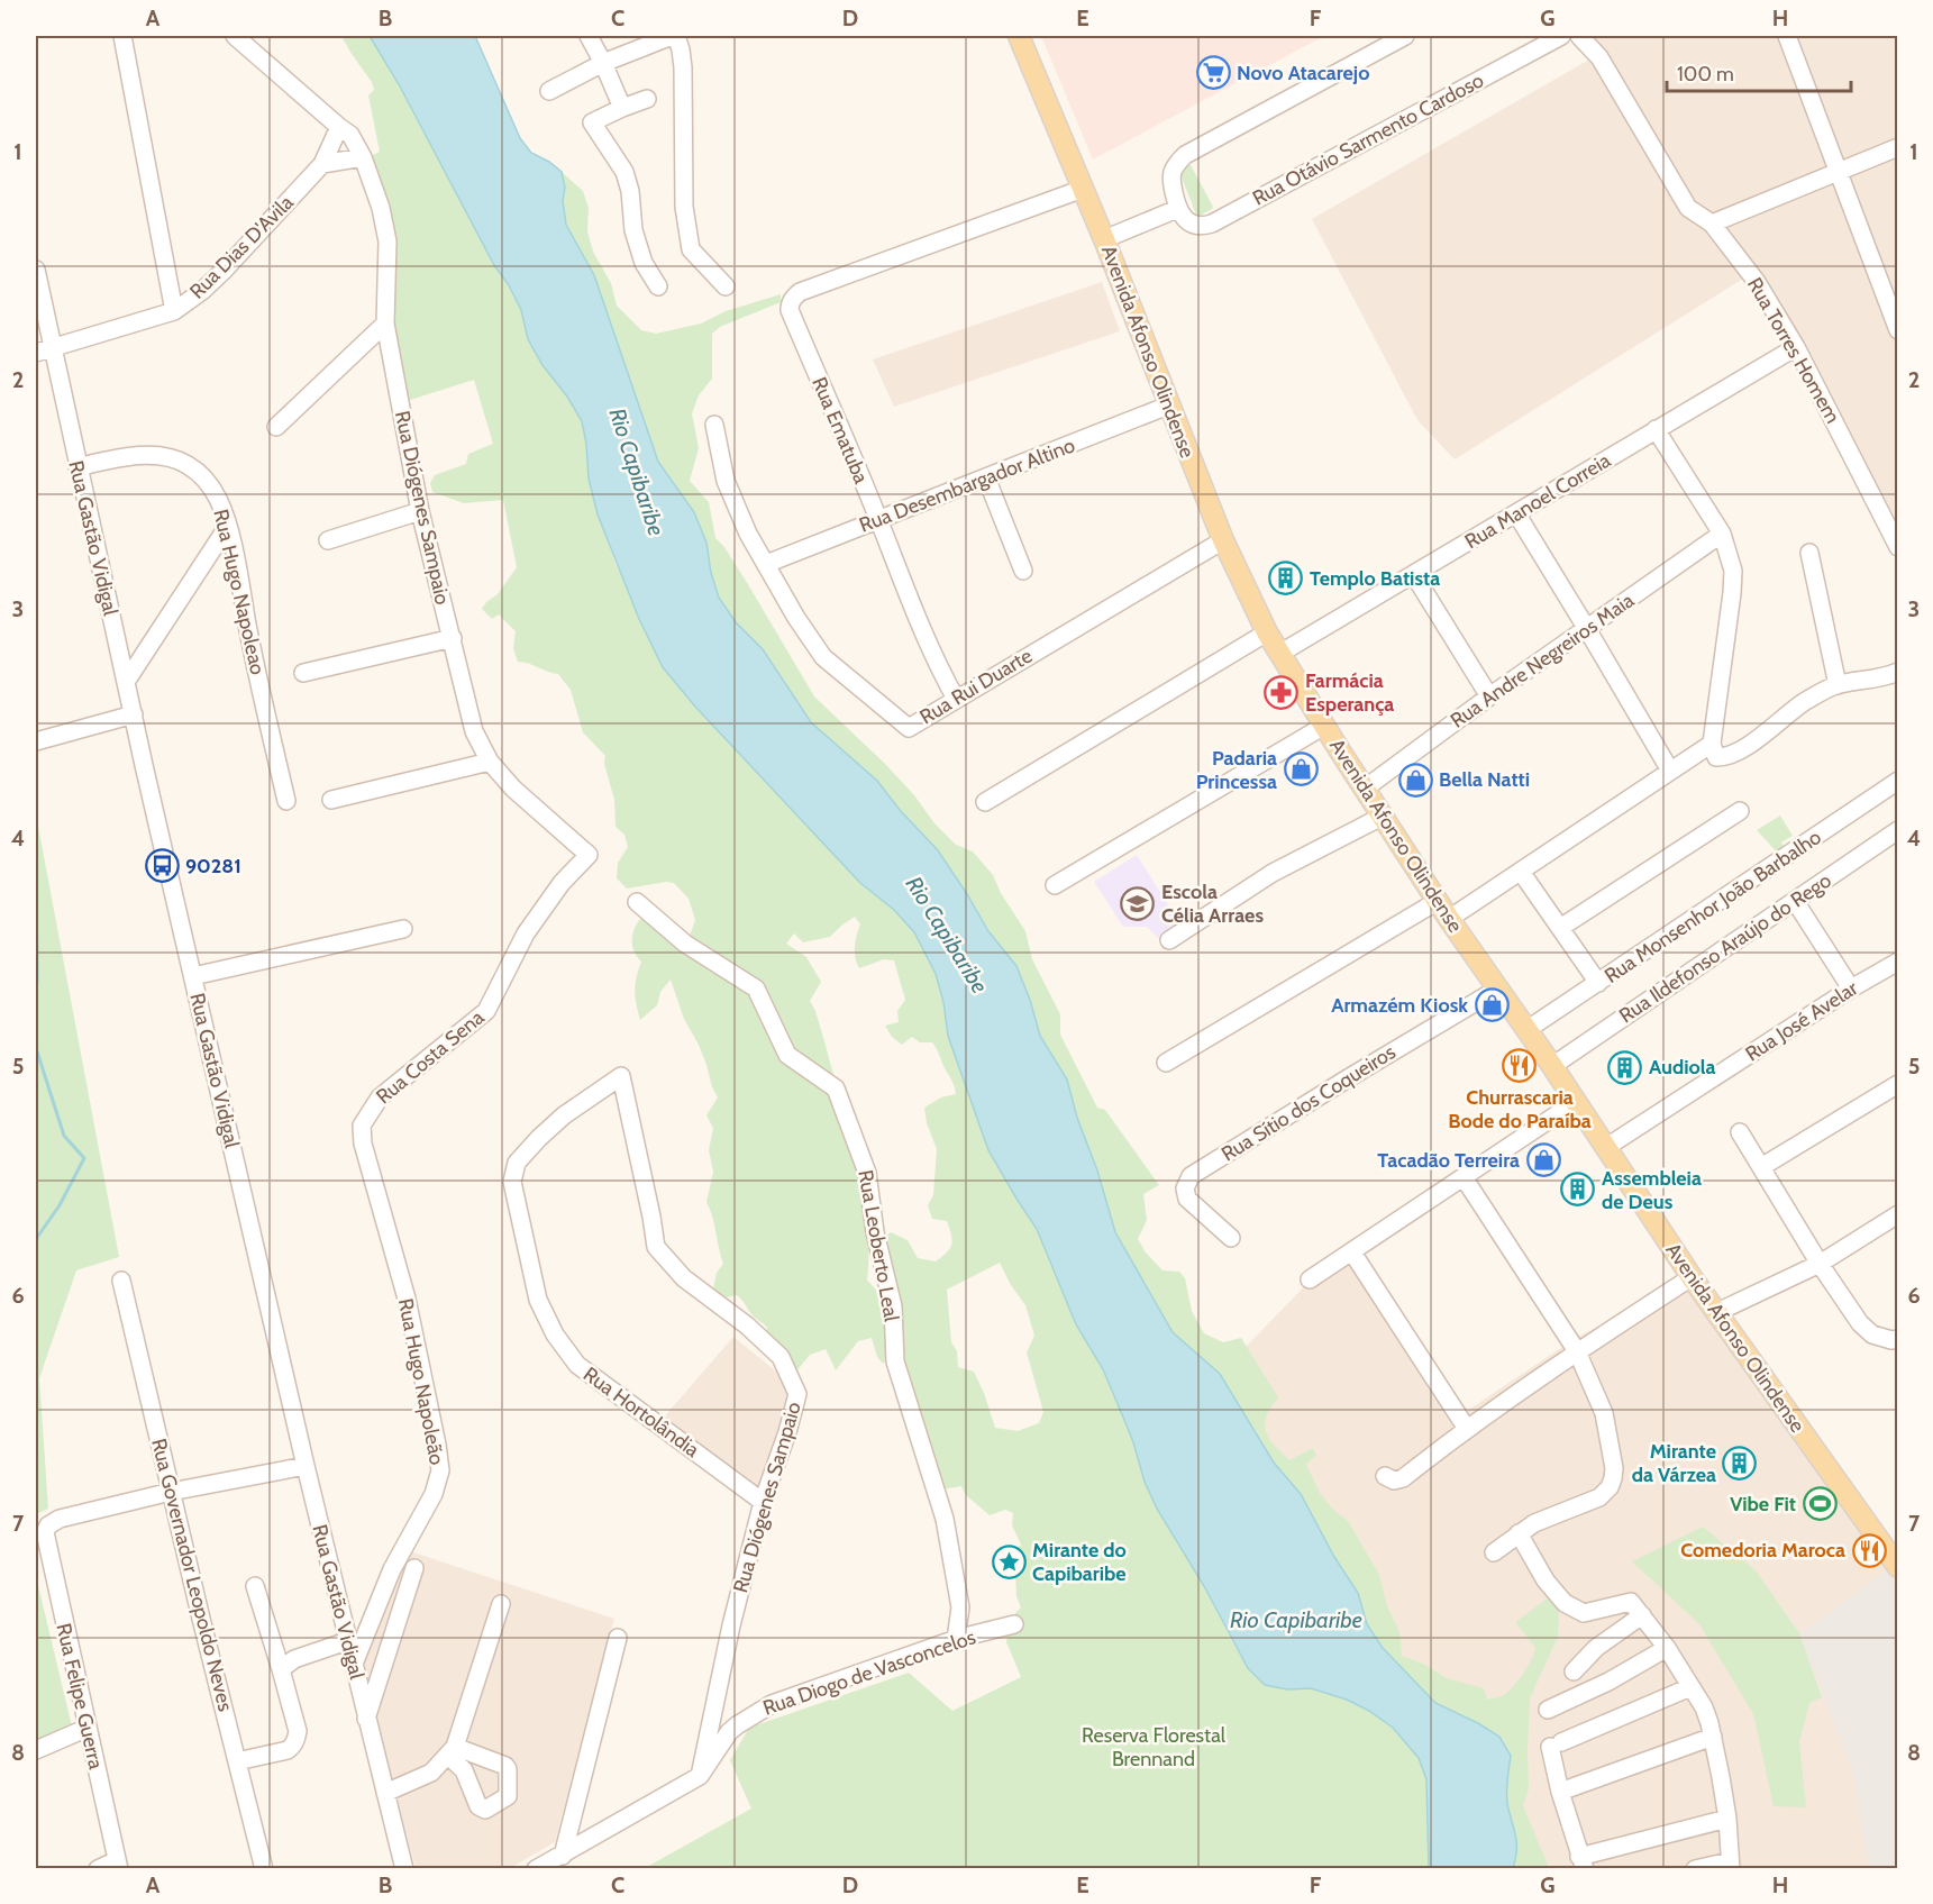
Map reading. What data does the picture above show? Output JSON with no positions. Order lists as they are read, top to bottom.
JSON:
{
  "streets": {
    "main road": ["Avenida Afonso Olindense"],
    "street": [
      "Rua Otávio Sarmento Cardoso",
      "Rua Dias D'Avila",
      "Rua Torres Homem",
      "Rua Ematuba",
      "Rua Desembargador Altino",
      "Rua Manoel Correia",
      "Rua Diógenes Sampaio",
      "Rua Gastão Vidigal",
      "Rua Hugo Napoleao",
      "Rua Andre Negreiros Maia",
      "Rua Rui Duarte",
      "Rua Monsenhor João Barbalho",
      "Rua Ildefonso Araújo do Rego",
      "Rua José Avelar",
      "Rua Costa Sena",
      "Rua Sítio dos Coqueiros",
      "Rua Leoberto Leal",
      "Rua Hugo Napoleão",
      "Rua Hortolândia",
      "Rua Governador Leopoldo Neves",
      "Rua Diogo de Vasconcelos",
      "Rua Felipe Guerra"
    ]
  },
  "crossings": [
    ["Rua Dias D'Avila", "Rua Diógenes Sampaio"],
    ["Rua Dias D'Avila", "Rua Gastão Vidigal"],
    ["Rua Torres Homem", "Rua Manoel Correia"],
    ["Avenida Afonso Olindense", "Rua Ematuba"],
    ["Avenida Afonso Olindense", "Rua Desembargador Altino"],
    ["Avenida Afonso Olindense", "Rua Manoel Correia"],
    ["Avenida Afonso Olindense", "Rua Andre Negreiros Maia"],
    ["Avenida Afonso Olindense", "Rua Rui Duarte"],
    ["Avenida Afonso Olindense", "Rua Monsenhor João Barbalho"],
    ["Avenida Afonso Olindense", "Rua Ildefonso Araújo do Rego"],
    ["Avenida Afonso Olindense", "Rua José Avelar"],
    ["Avenida Afonso Olindense", "Rua Sítio dos Coqueiros"],
    ["Rua Ematuba", "Rua Desembargador Altino"],
    ["Rua Ematuba", "Rua Rui Duarte"],
    ["Rua Desembargador Altino", "Rua Rui Duarte"],
    ["Rua Diógenes Sampaio", "Rua Costa Sena"],
    ["Rua Diógenes Sampaio", "Rua Hortolândia"],
    ["Rua Diógenes Sampaio", "Rua Diogo de Vasconcelos"],
    ["Rua Gastão Vidigal", "Rua Hugo Napoleao"],
    ["Rua Gastão Vidigal", "Rua Hugo Napoleão"],
    ["Rua Costa Sena", "Rua Hugo Napoleão"],
    ["Rua Leoberto Leal", "Rua Diogo de Vasconcelos"],
    ["Rua Governador Leopoldo Neves", "Rua Felipe Guerra"]
  ],
  "water": ["Rio Capibaribe"],
  "parks": ["Reserva Florestal Brennand"],
  "places": {
    "supermarket": ["Novo Atacarejo"],
    "building": [
      "Templo Batista",
      "Audiola",
      "Assembleia de Deus",
      "Mirante da Várzea"
    ],
    "pharmacy": ["Farmácia Esperança"],
    "shop": [
      "Padaria Princessa",
      "Bella Natti",
      "Armazém Kiosk",
      "Tacadão Terreira"
    ],
    "bus stop": ["90281"],
    "school or university": ["Escola Célia Arraes"],
    "restaurant": ["Churrascaria Bode do Paraíba", "Comedoria Maroca"],
    "sports": ["Vibe Fit"],
    "place": ["Mirante do Capibaribe"]
  },
  "scale_bar": "100 m",
  "grid": {
    "columns": [
      "A",
      "B",
      "C",
      "D",
      "E",
      "F",
      "G",
      "H"
    ],
    "rows": [
      "1",
      "2",
      "3",
      "4",
      "5",
      "6",
      "7",
      "8"
    ]
  }
}
